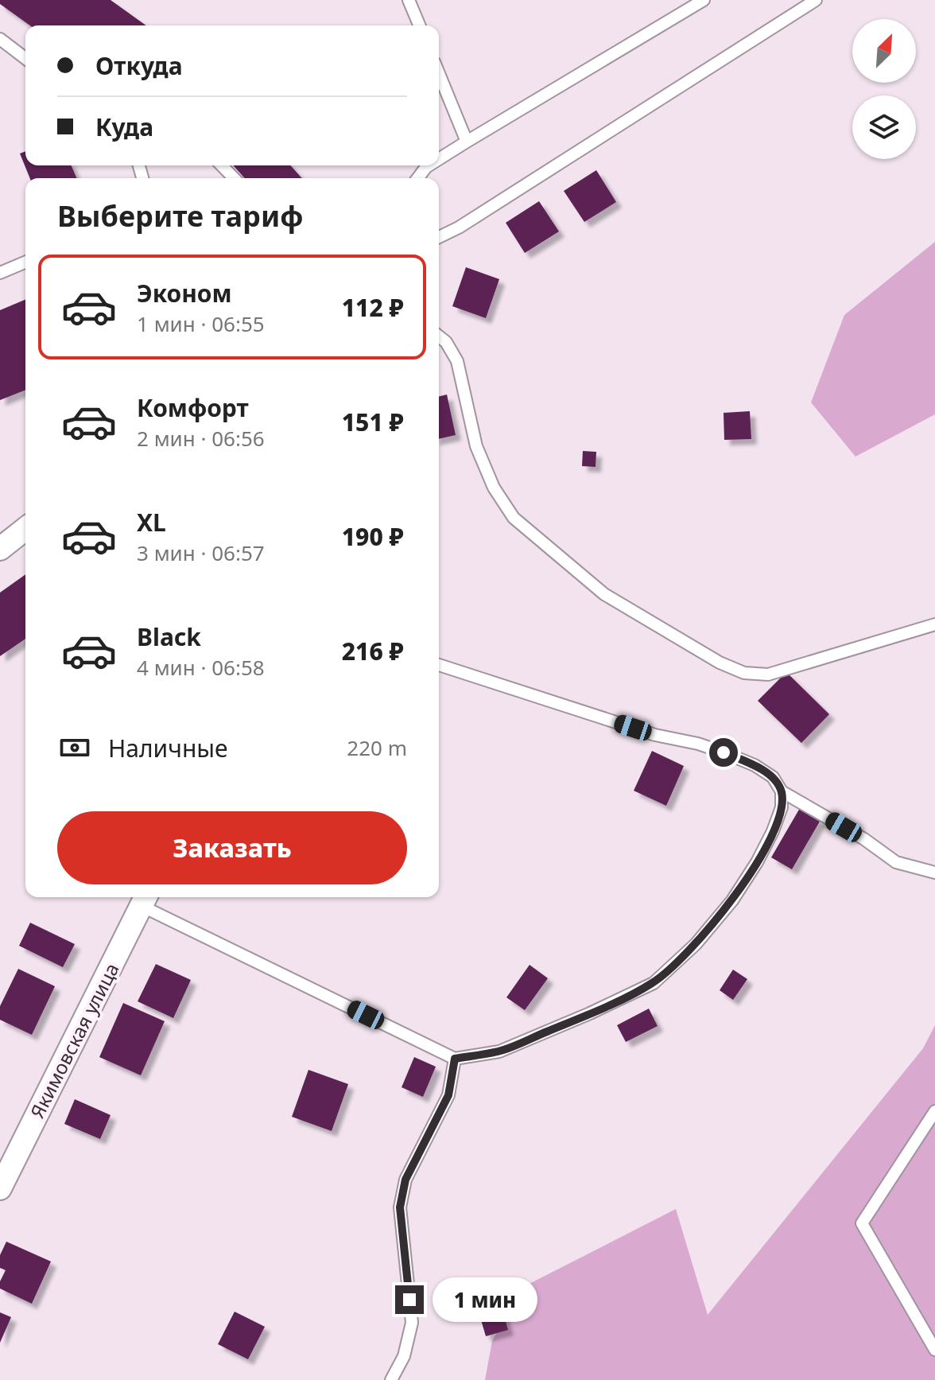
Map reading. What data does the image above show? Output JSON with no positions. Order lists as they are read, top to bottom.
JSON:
{
  "streets": {
    "street": ["Якимовская улица"]
  },
  "north": "top right",
  "page": {
    "banner": ["Откуда", "Куда"],
    "heading": "Выберите тариф",
    "list": [
      {
        "name": "Эконом",
        "note": "1 мин · 06:55",
        "value": "112 ₽"
      },
      {
        "name": "Комфорт",
        "note": "2 мин · 06:56",
        "value": "151 ₽"
      },
      {
        "name": "XL",
        "note": "3 мин · 06:57",
        "value": "190 ₽"
      },
      {
        "name": "Black",
        "note": "4 мин · 06:58",
        "value": "216 ₽"
      }
    ],
    "pay": ["Наличные", "220 m"],
    "buttons": "Заказать",
    "bubble": "1 мин"
  }
}
